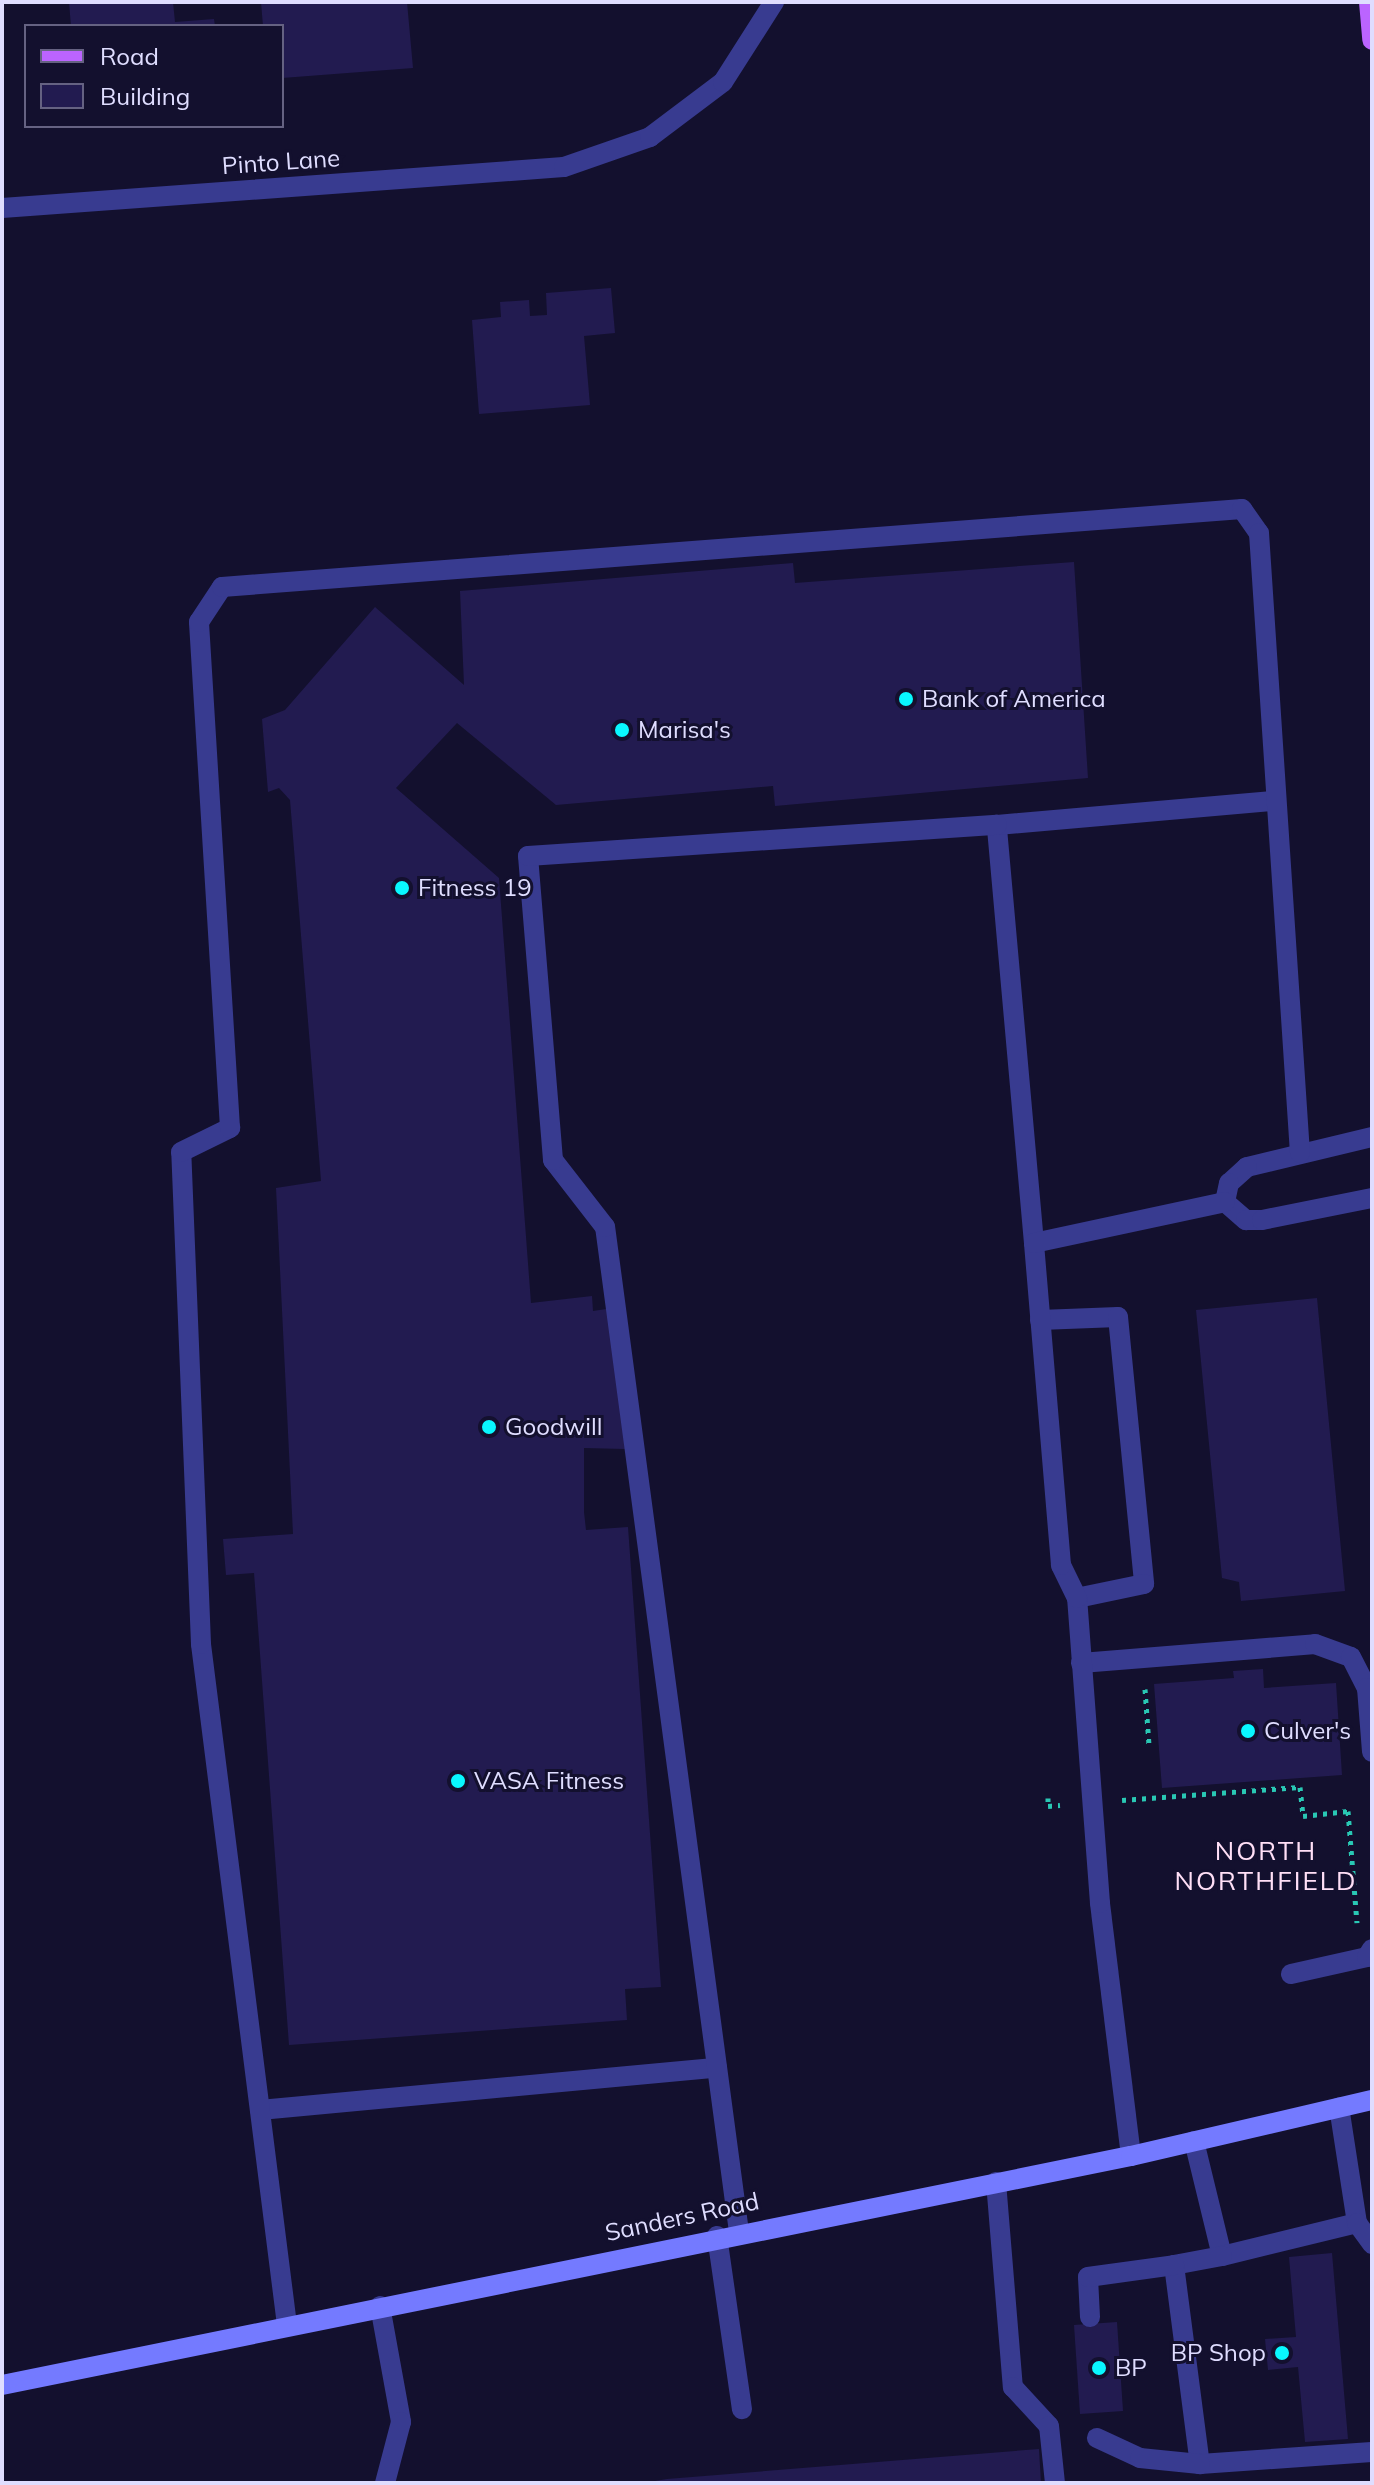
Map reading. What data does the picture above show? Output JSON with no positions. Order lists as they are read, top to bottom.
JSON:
{
  "streets": {
    "main road": ["Sanders Road"],
    "street": ["Pinto Lane"]
  },
  "districts": ["NORTH NORTHFIELD"],
  "places": [
    "Bank of America",
    "Marisa's",
    "Fitness 19",
    "Goodwill",
    "Culver's",
    "VASA Fitness",
    "BP Shop",
    "BP"
  ],
  "legend": ["Road", "Building"]
}
